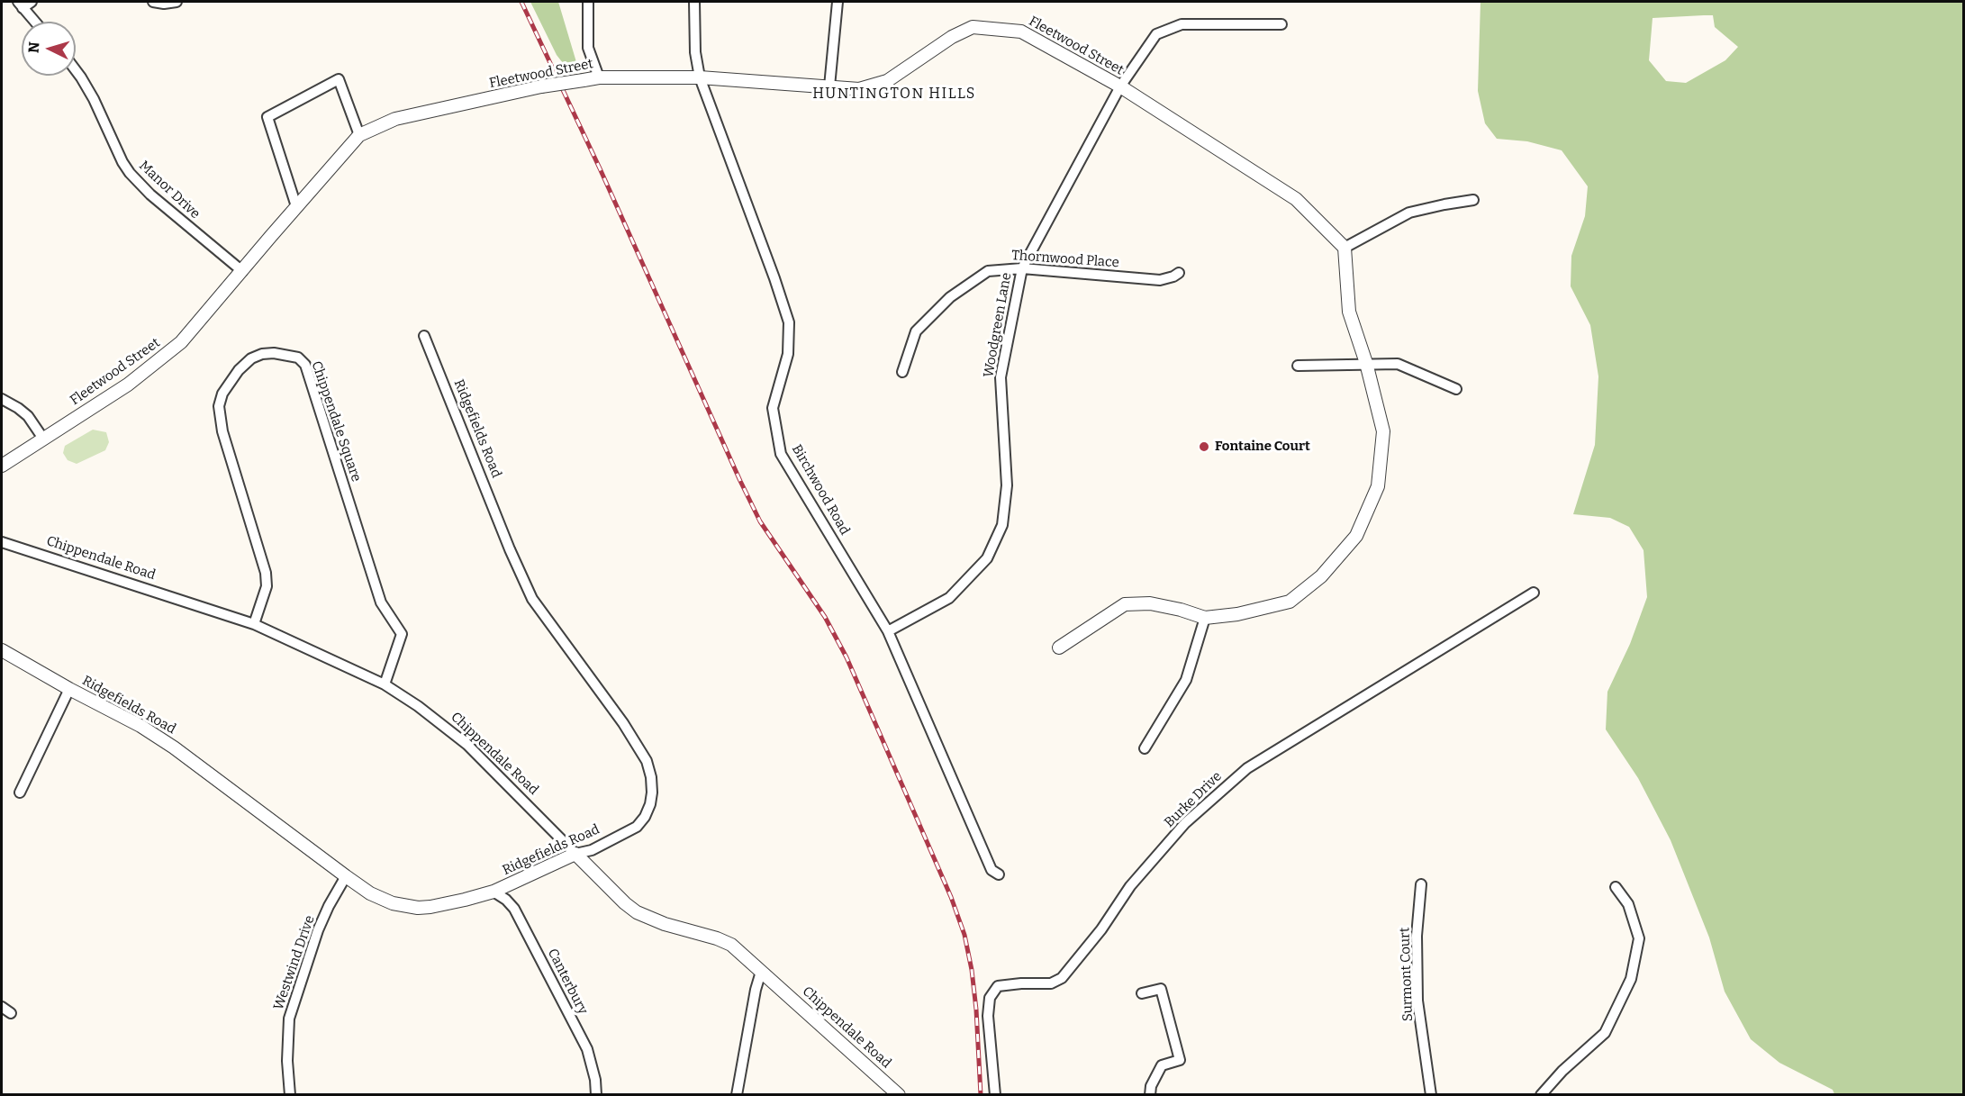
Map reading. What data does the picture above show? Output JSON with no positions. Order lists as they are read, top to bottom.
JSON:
{
  "streets": {
    "street": [
      "Fleetwood Street",
      "Manor Drive",
      "Thornwood Place",
      "Woodgreen Lane",
      "Chippendale Square",
      "Ridgefields Road",
      "Birchwood Road",
      "Chippendale Road",
      "Burke Drive",
      "Westwind Drive",
      "Surmont Court",
      "Canterbury"
    ]
  },
  "crossings": [
    ["Fleetwood Street", "Manor Drive"],
    ["Fleetwood Street", "Woodgreen Lane"],
    ["Fleetwood Street", "Birchwood Road"],
    ["Thornwood Place", "Woodgreen Lane"],
    ["Woodgreen Lane", "Birchwood Road"],
    ["Chippendale Square", "Chippendale Road"],
    ["Ridgefields Road", "Chippendale Road"],
    ["Ridgefields Road", "Westwind Drive"],
    ["Ridgefields Road", "Canterbury"]
  ],
  "districts": ["HUNTINGTON HILLS"],
  "places": ["Fontaine Court"],
  "north": "left"
}
